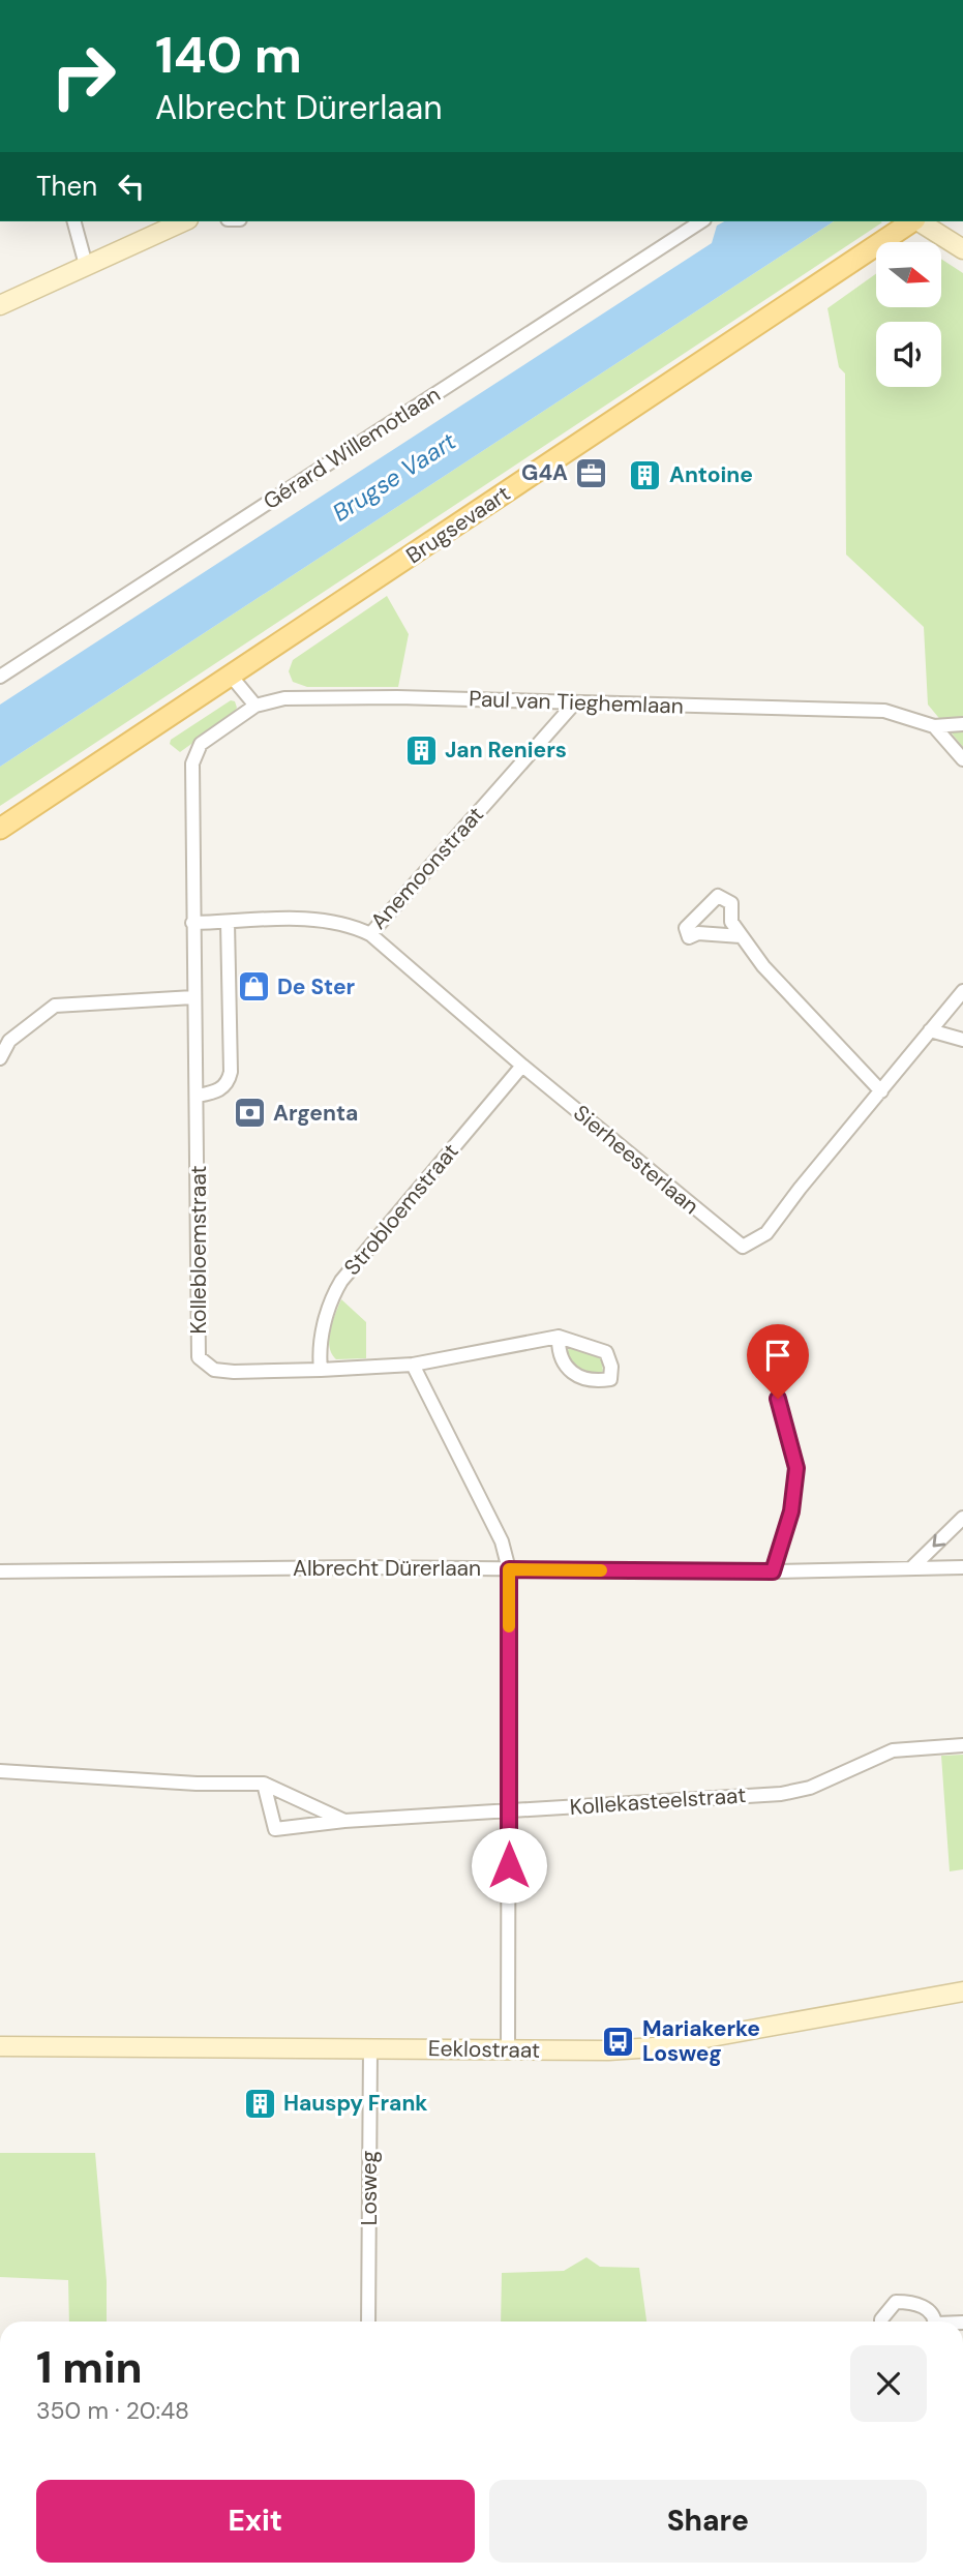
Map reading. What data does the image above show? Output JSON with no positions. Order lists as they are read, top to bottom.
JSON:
{
  "streets": {
    "main road": ["Brugsevaart"],
    "street": [
      "Gérard Willemotlaan",
      "Paul van Tieghemlaan",
      "Anemoonstraat",
      "Sierheesterlaan",
      "Strobloemstraat",
      "Kollebloemstraat",
      "Albrecht Dürerlaan",
      "Kollekasteelstraat",
      "Eeklostraat",
      "Losweg"
    ]
  },
  "crossings": [
    ["Paul van Tieghemlaan", "Anemoonstraat"],
    ["Paul van Tieghemlaan", "Kollebloemstraat"],
    ["Anemoonstraat", "Sierheesterlaan"],
    ["Anemoonstraat", "Kollebloemstraat"],
    ["Sierheesterlaan", "Strobloemstraat"],
    ["Strobloemstraat", "Kollebloemstraat"],
    ["Eeklostraat", "Losweg"]
  ],
  "water": ["Brugse Vaart"],
  "places": {
    "office": ["G4A"],
    "building": ["Antoine", "Jan Reniers", "Hauspy Frank"],
    "shop": ["De Ster"],
    "bank": ["Argenta"],
    "bus stop": ["Mariakerke Losweg"]
  },
  "north": "right",
  "page": {
    "turn": ["140 m", "Albrecht Dürerlaan"],
    "then": "Then",
    "heading": ["1 min", "350 m · 20:48"],
    "buttons": ["Exit", "Share"]
  }
}
